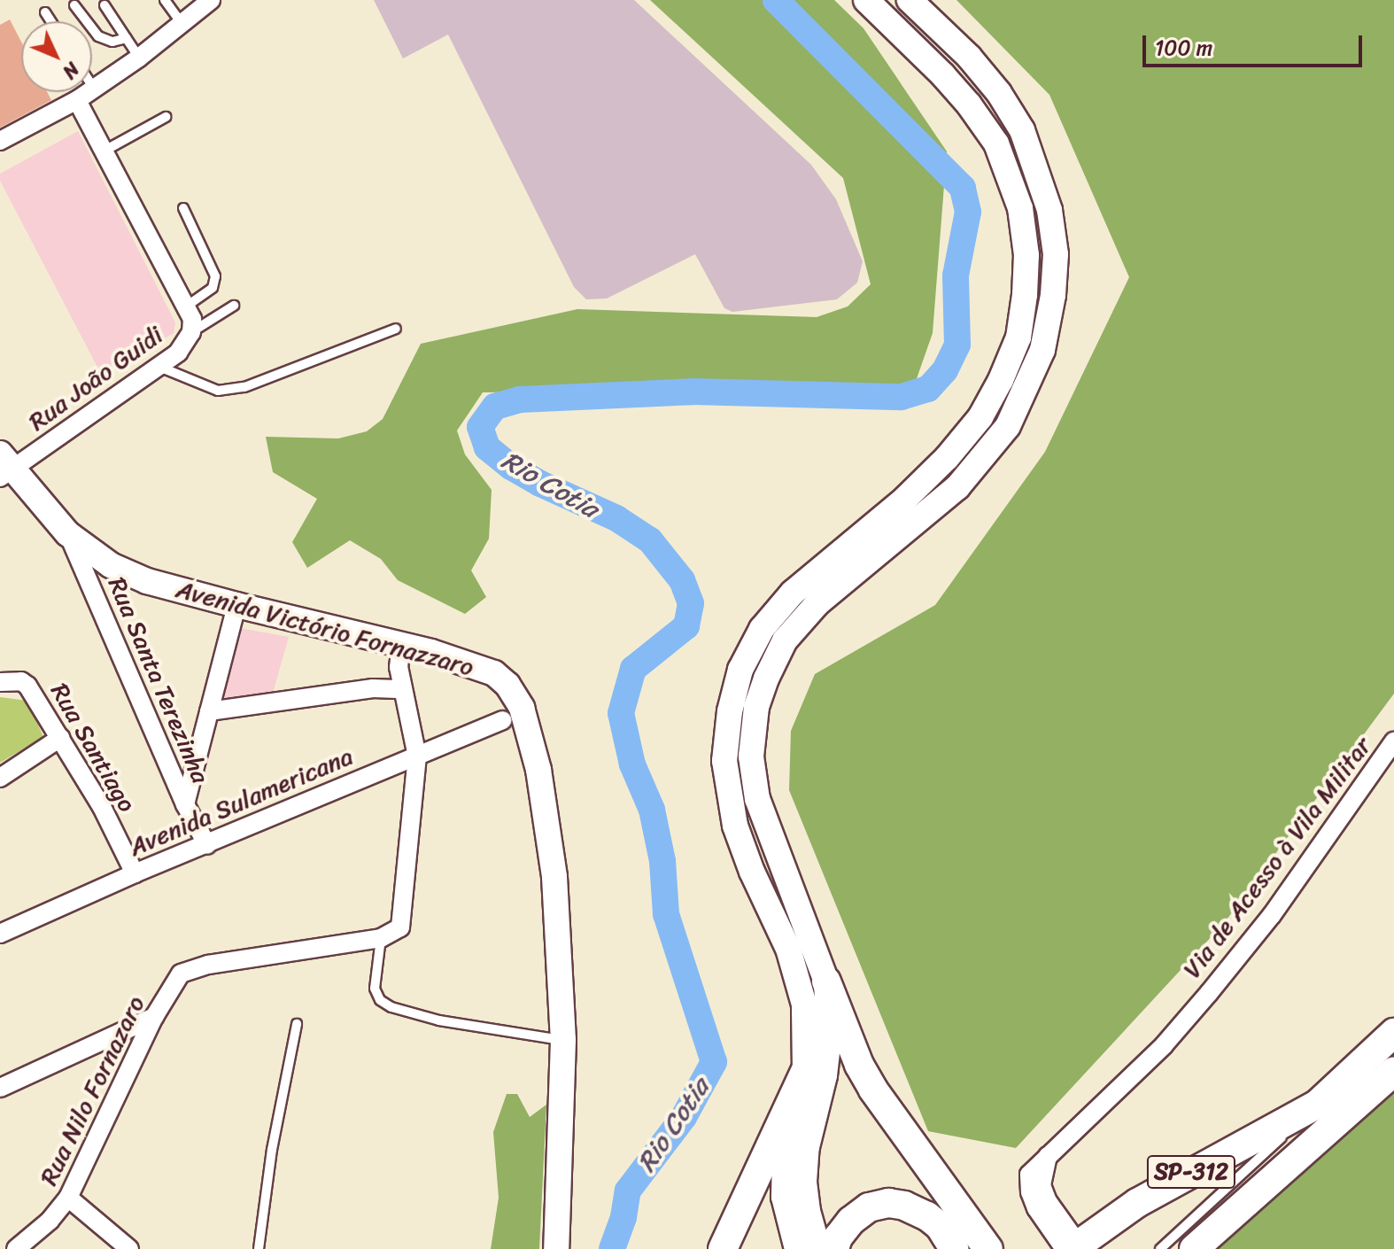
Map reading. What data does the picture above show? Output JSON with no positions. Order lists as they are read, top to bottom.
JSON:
{
  "streets": {
    "main road": ["Avenida Victório Fornazzaro", "SP-312"],
    "street": [
      "Rua João Guidi",
      "Rua Santa Terezinha",
      "Rua Santiago",
      "Avenida Sulamericana",
      "Via de Acesso à Vila Militar",
      "Rua Nilo Fornazaro"
    ]
  },
  "crossings": [
    ["Rua João Guidi", "Avenida Victório Fornazzaro"],
    ["Avenida Victório Fornazzaro", "Rua Santa Terezinha"],
    ["Rua Santa Terezinha", "Avenida Sulamericana"],
    ["Rua Santiago", "Avenida Sulamericana"],
    ["Via de Acesso à Vila Militar", "SP-312"]
  ],
  "water": ["Rio Cotia"],
  "scale_bar": "100 m",
  "north": "bottom right"
}
